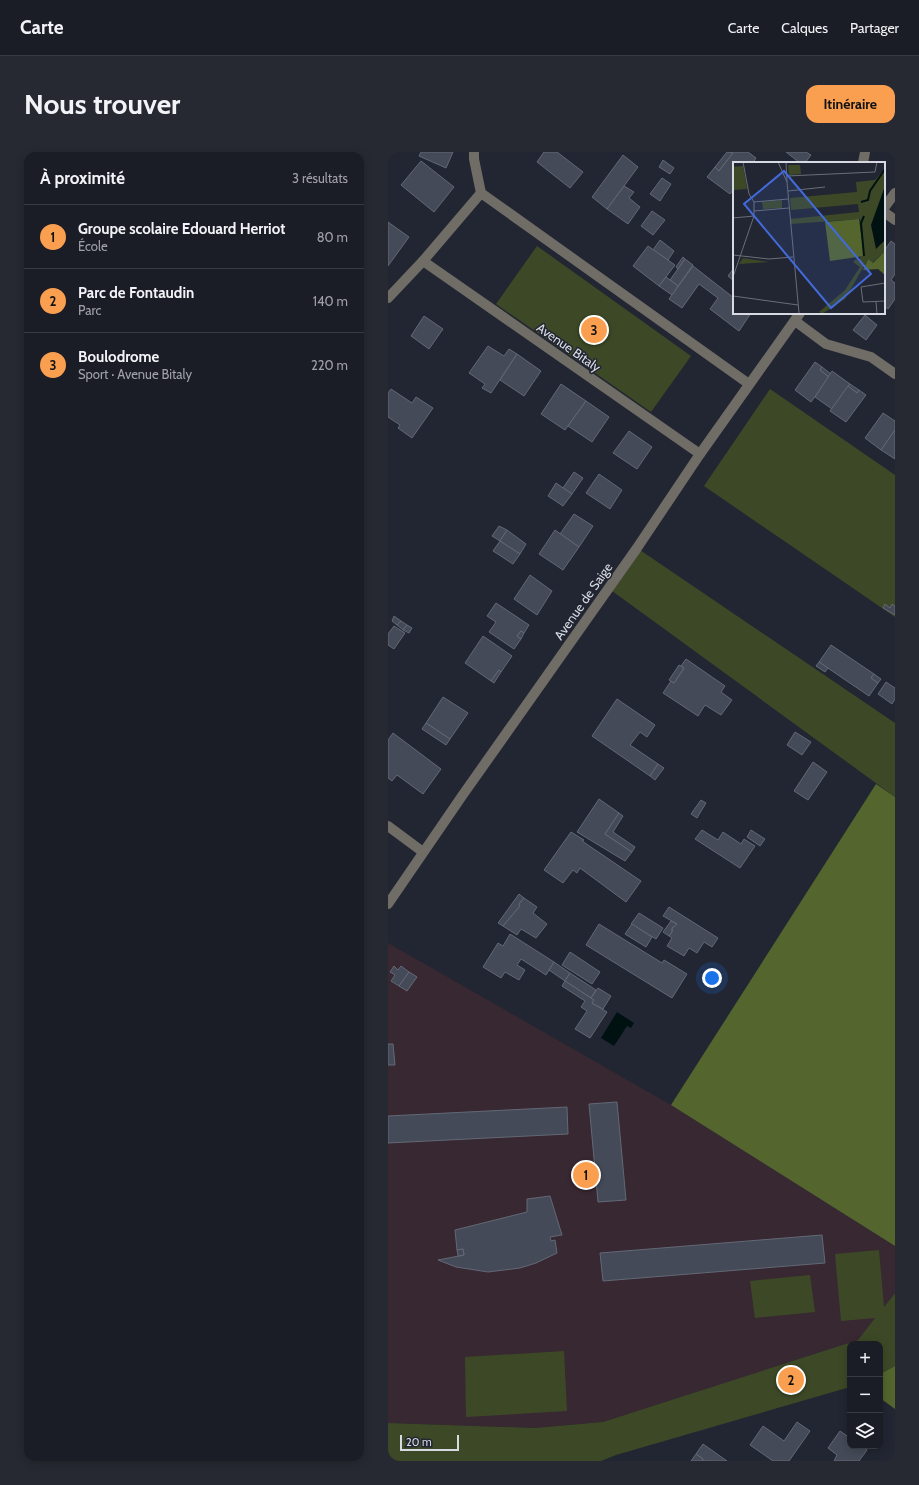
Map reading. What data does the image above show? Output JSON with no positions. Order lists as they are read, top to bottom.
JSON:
{
  "streets": {
    "street": ["Avenue Bitaly", "Avenue de Saige"]
  },
  "crossings": [
    ["Avenue Bitaly", "Avenue de Saige"]
  ],
  "scale_bar": "20 m",
  "page": {
    "header": "Carte",
    "nav": ["Carte", "Calques", "Partager"],
    "buttons": "Itinéraire",
    "title": "Nous trouver",
    "heading": ["À proximité", "3 résultats"],
    "list": [
      {
        "mark": "1",
        "name": "Groupe scolaire Edouard Herriot",
        "note": "École",
        "value": "80 m"
      },
      {
        "mark": "2",
        "name": "Parc de Fontaudin",
        "note": "Parc",
        "value": "140 m"
      },
      {
        "mark": "3",
        "name": "Boulodrome",
        "note": "Sport · Avenue Bitaly",
        "value": "220 m"
      }
    ],
    "pins": ["3", "1", "2"],
    "map_buttons": ["+", "−"],
    "scale": "20 m"
  }
}
